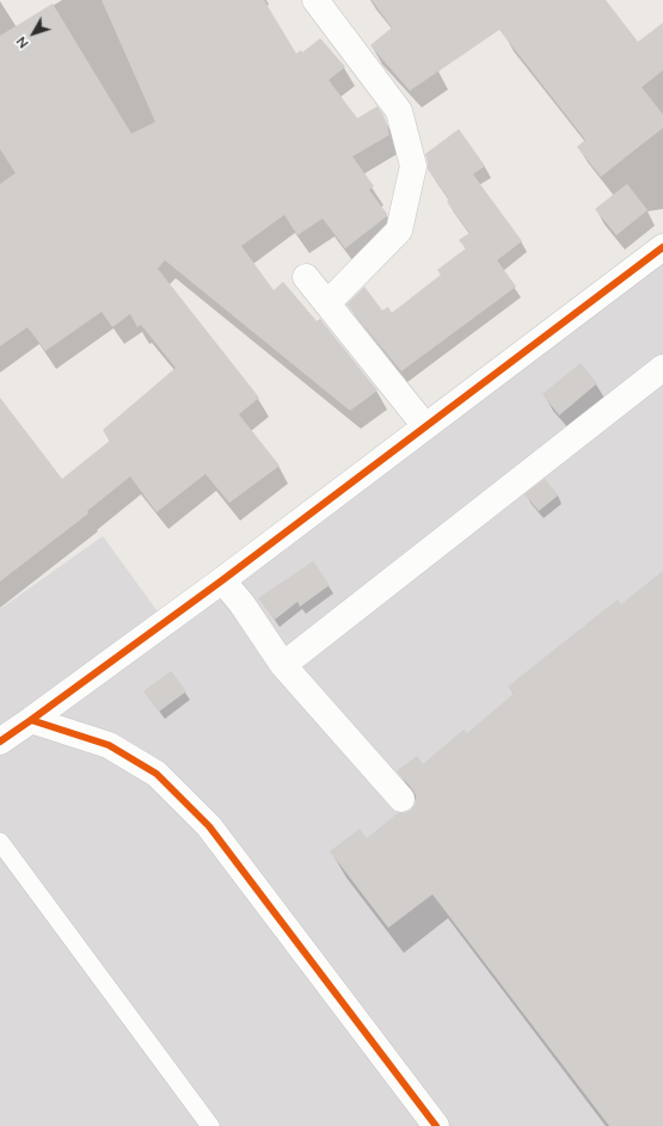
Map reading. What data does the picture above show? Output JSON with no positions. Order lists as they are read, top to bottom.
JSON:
{
  "north": "bottom left"
}
